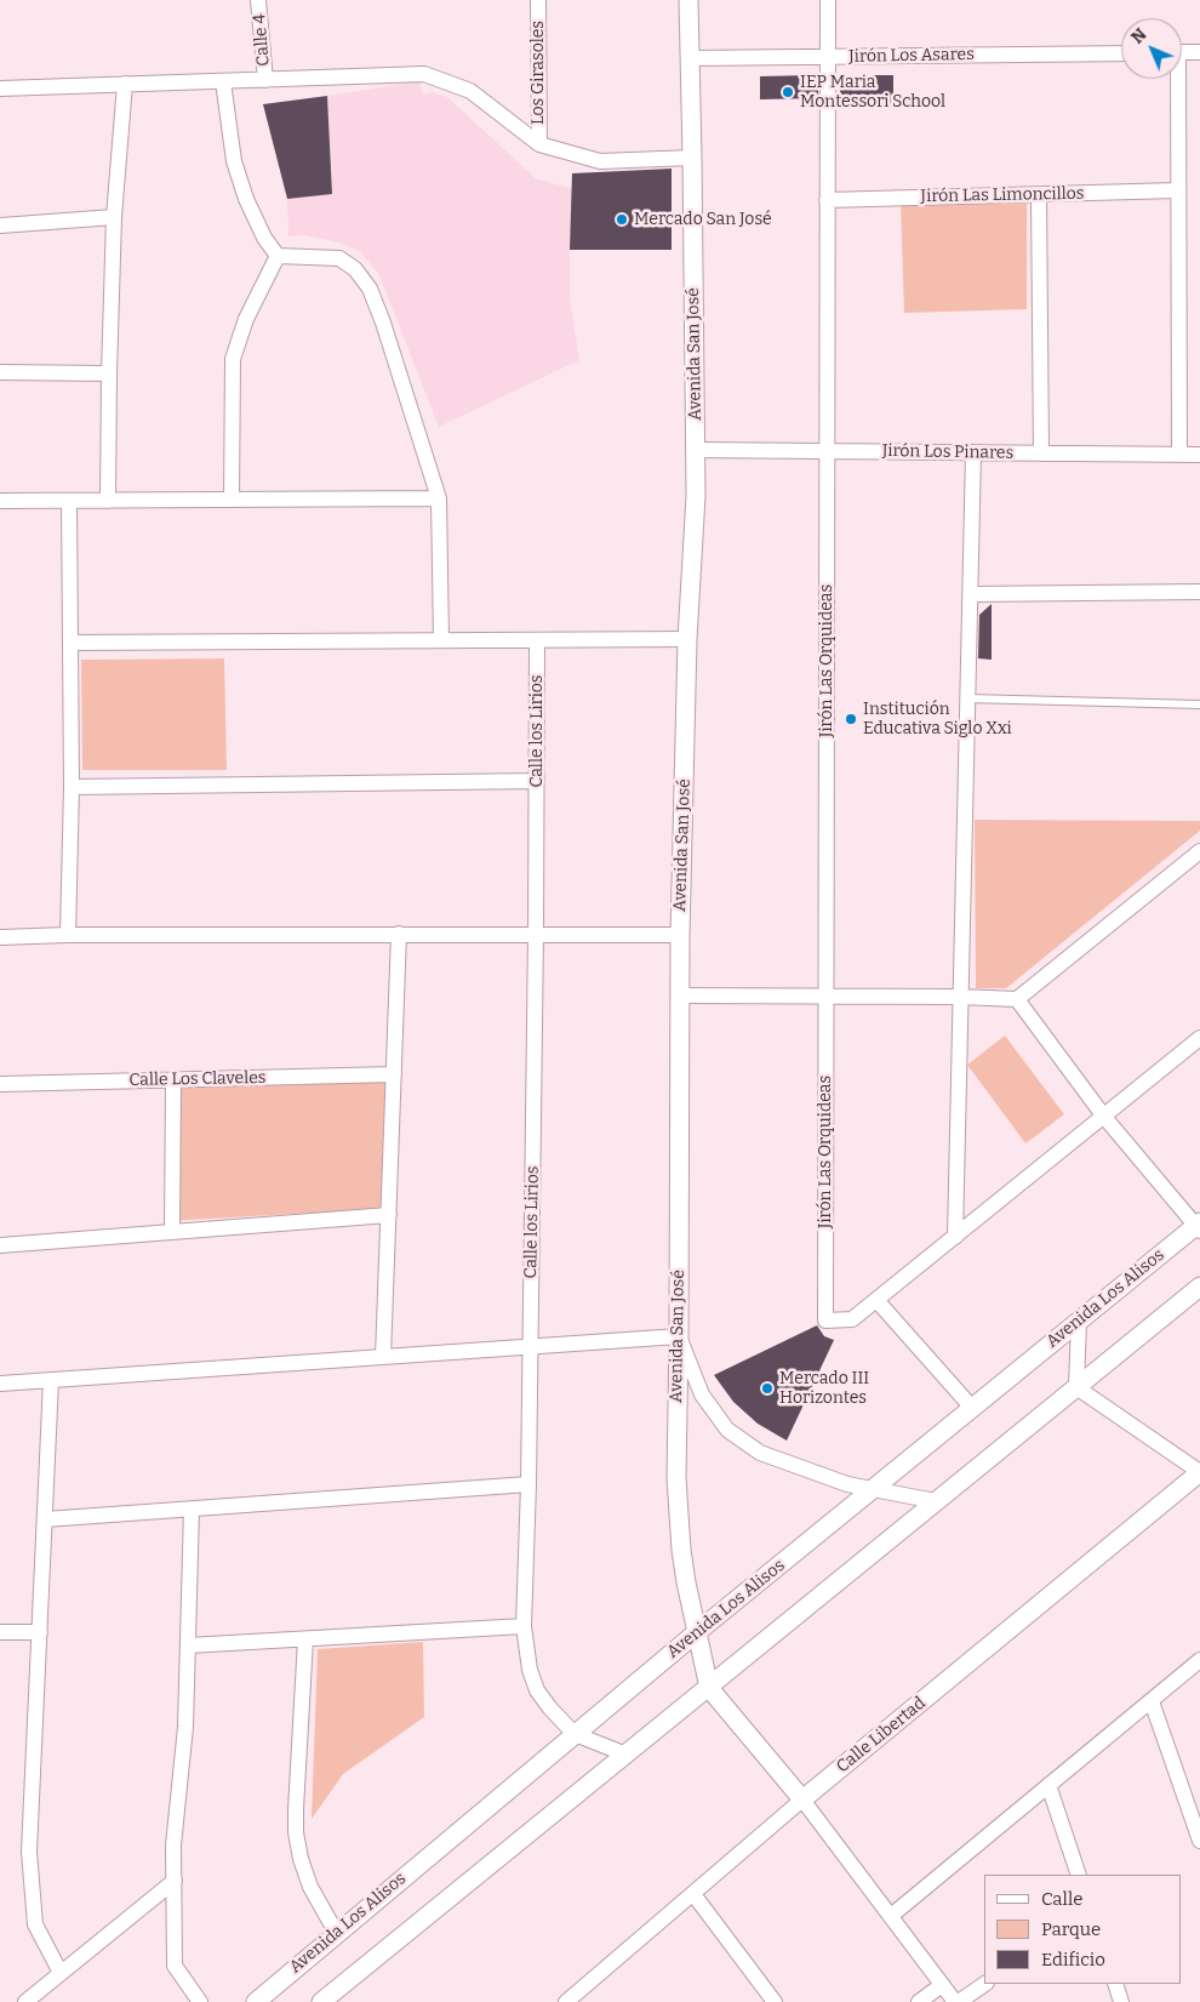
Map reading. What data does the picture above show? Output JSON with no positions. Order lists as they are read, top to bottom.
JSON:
{
  "streets": {
    "street": [
      "Calle 4",
      "Jirón Los Asares",
      "Los Girasoles",
      "Jirón Las Limoncillos",
      "Avenida San José",
      "Jirón Los Pinares",
      "Jirón Las Orquideas",
      "Calle los Lirios",
      "Calle Los Claveles",
      "Avenida Los Alisos",
      "Calle Libertad"
    ]
  },
  "crossings": [
    ["Jirón Los Asares", "Avenida San José"],
    ["Jirón Los Asares", "Jirón Las Orquideas"],
    ["Jirón Las Limoncillos", "Jirón Las Orquideas"],
    ["Avenida San José", "Jirón Los Pinares"],
    ["Avenida San José", "Avenida Los Alisos"],
    ["Jirón Los Pinares", "Jirón Las Orquideas"],
    ["Calle los Lirios", "Avenida Los Alisos"]
  ],
  "places": [
    "IEP Maria Montessori School",
    "Mercado San José",
    "Institución Educativa Siglo Xxi",
    "Mercado III Horizontes"
  ],
  "legend": ["Calle", "Parque", "Edificio"],
  "north": "top left"
}
